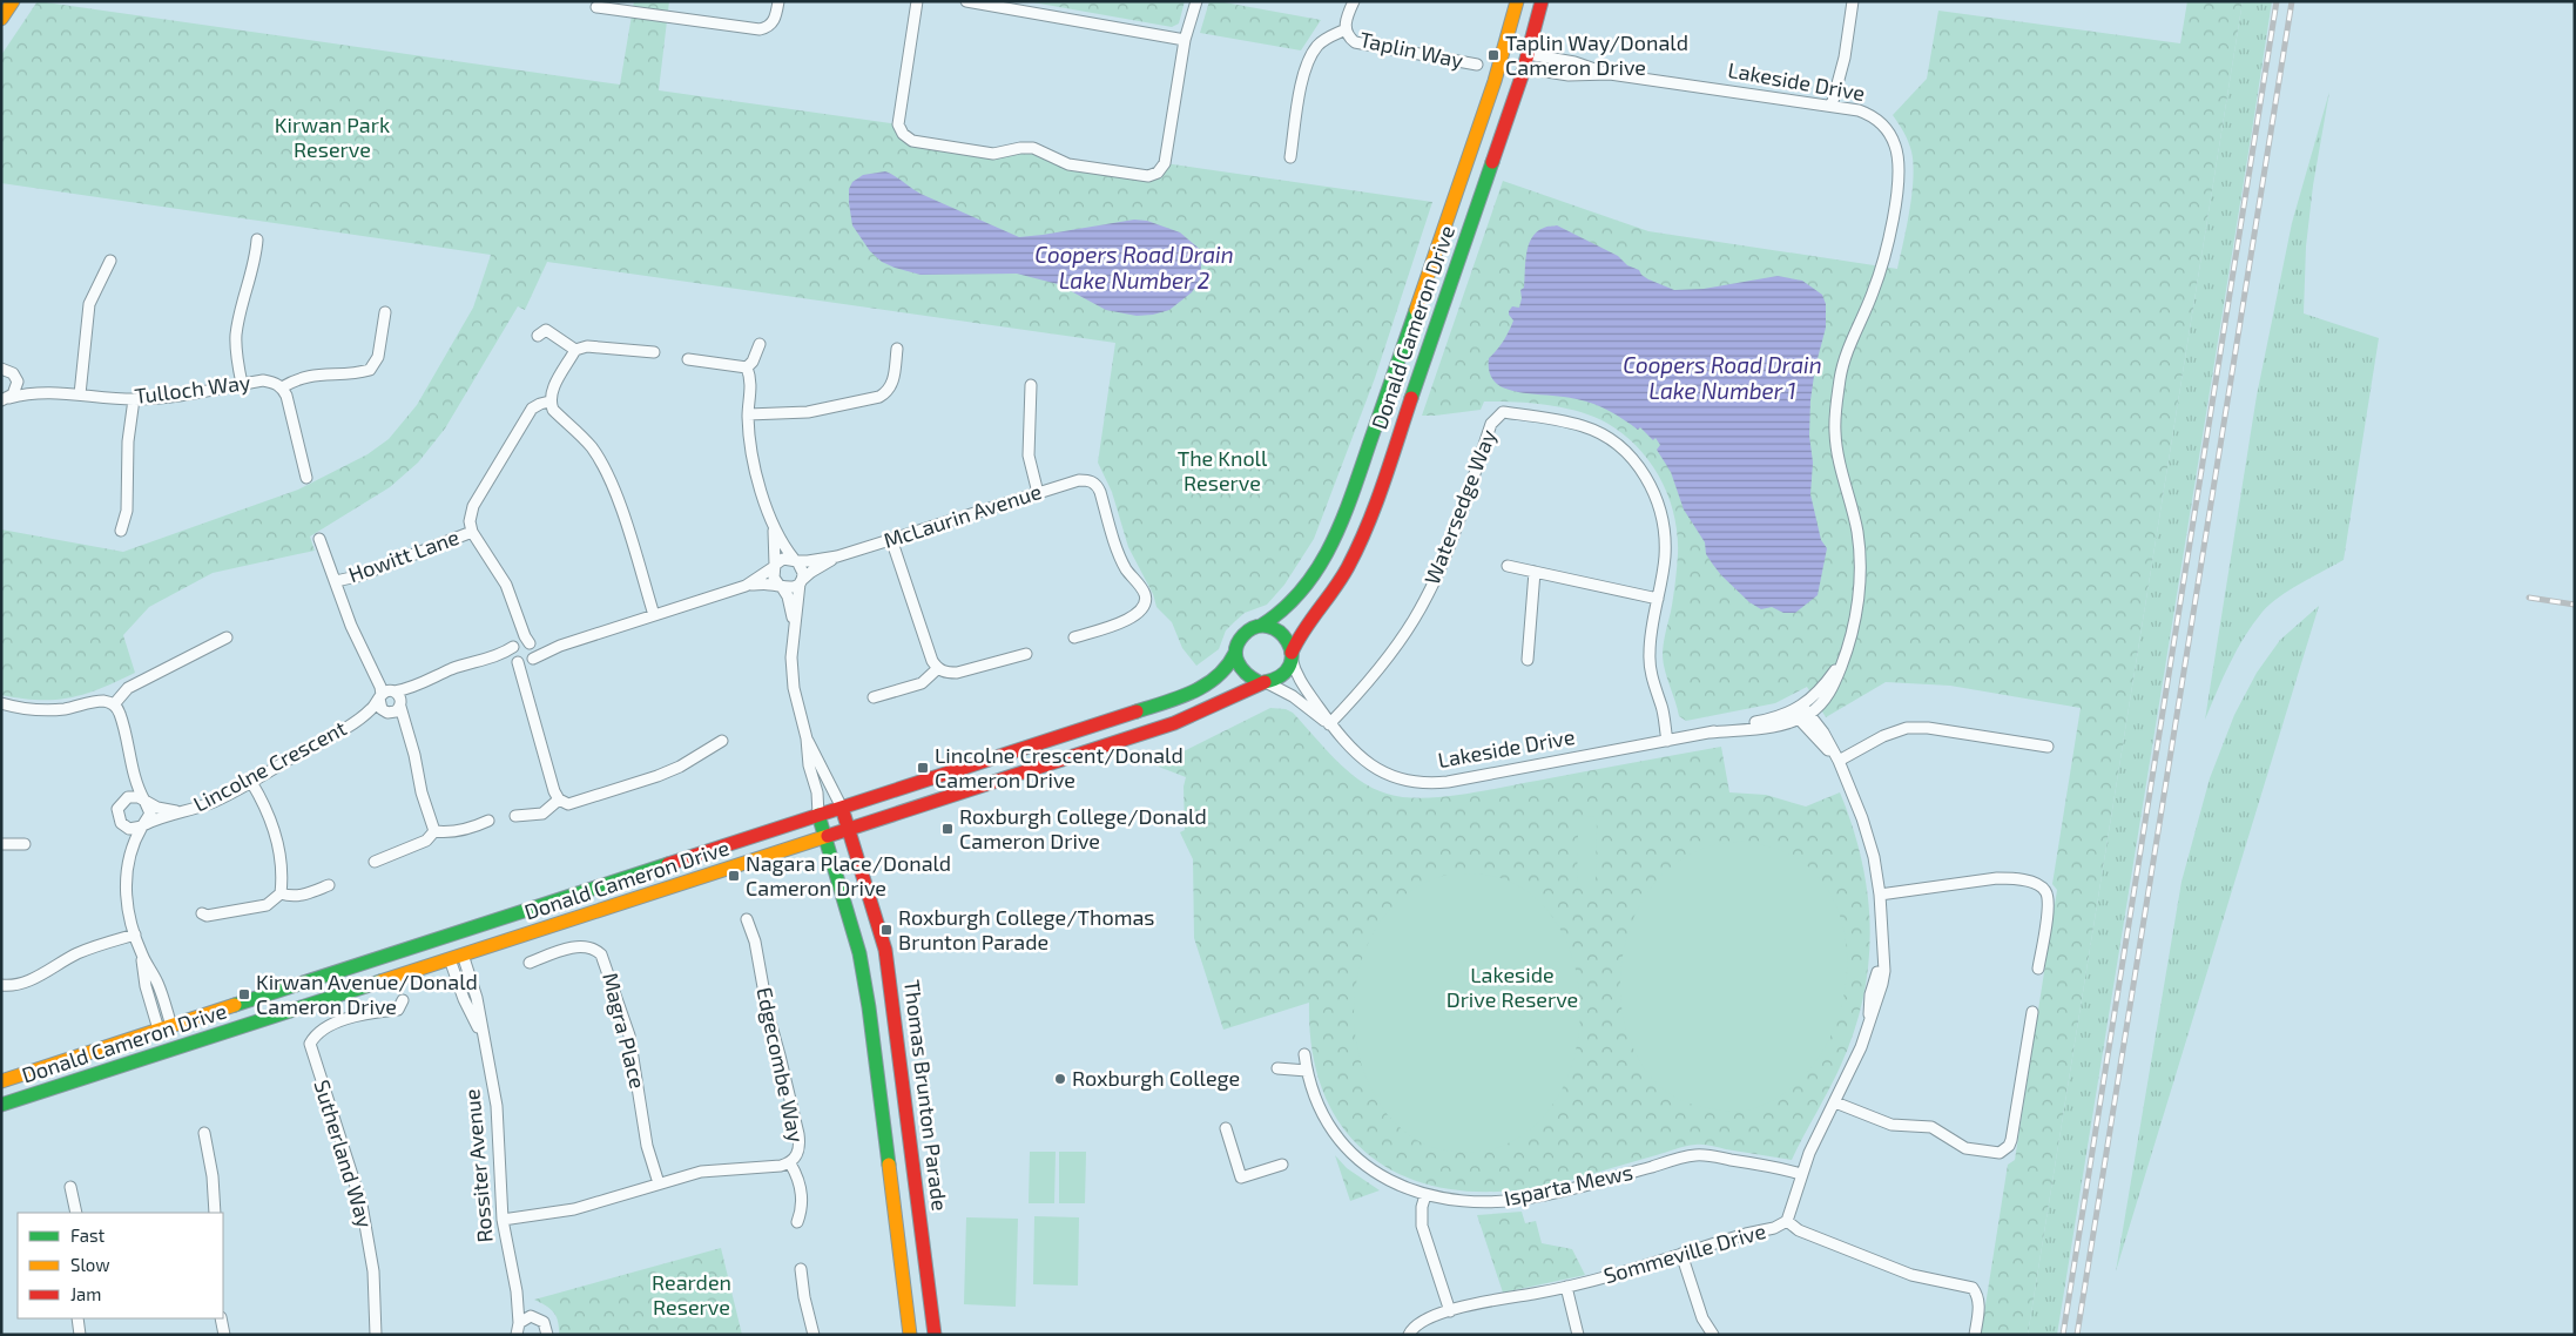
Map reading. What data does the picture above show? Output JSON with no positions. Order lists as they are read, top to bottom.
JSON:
{
  "streets": {
    "street": [
      "Taplin Way",
      "Lakeside Drive",
      "Donald Cameron Drive",
      "Tulloch Way",
      "Watersedge Way",
      "McLaurin Avenue",
      "Howitt Lane",
      "Lincolne Crescent",
      "Magra Place",
      "Edgecombe Way",
      "Thomas Brunton Parade",
      "Sutherland Way",
      "Rossiter Avenue",
      "Isparta Mews",
      "Sommeville Drive"
    ]
  },
  "crossings": [
    ["Lakeside Drive", "Donald Cameron Drive"],
    ["Lakeside Drive", "Watersedge Way"],
    ["Lakeside Drive", "Sommeville Drive"],
    ["Donald Cameron Drive", "Thomas Brunton Parade"],
    ["Donald Cameron Drive", "Rossiter Avenue"],
    ["Magra Place", "Edgecombe Way"],
    ["Edgecombe Way", "Rossiter Avenue"],
    ["Isparta Mews", "Sommeville Drive"]
  ],
  "water": ["Coopers Road Drain Lake Number 2", "Coopers Road Drain Lake Number 1"],
  "parks": [
    "Kirwan Park Reserve",
    "The Knoll Reserve",
    "Lakeside Drive Reserve",
    "Rearden Reserve"
  ],
  "places": {
    "transit": [
      "Taplin Way/Donald Cameron Drive",
      "Lincolne Crescent/Donald Cameron Drive",
      "Roxburgh College/Donald Cameron Drive",
      "Nagara Place/Donald Cameron Drive",
      "Roxburgh College/Thomas Brunton Parade",
      "Kirwan Avenue/Donald Cameron Drive"
    ],
    "other": ["Roxburgh College"]
  },
  "legend": ["Fast", "Slow", "Jam"]
}
